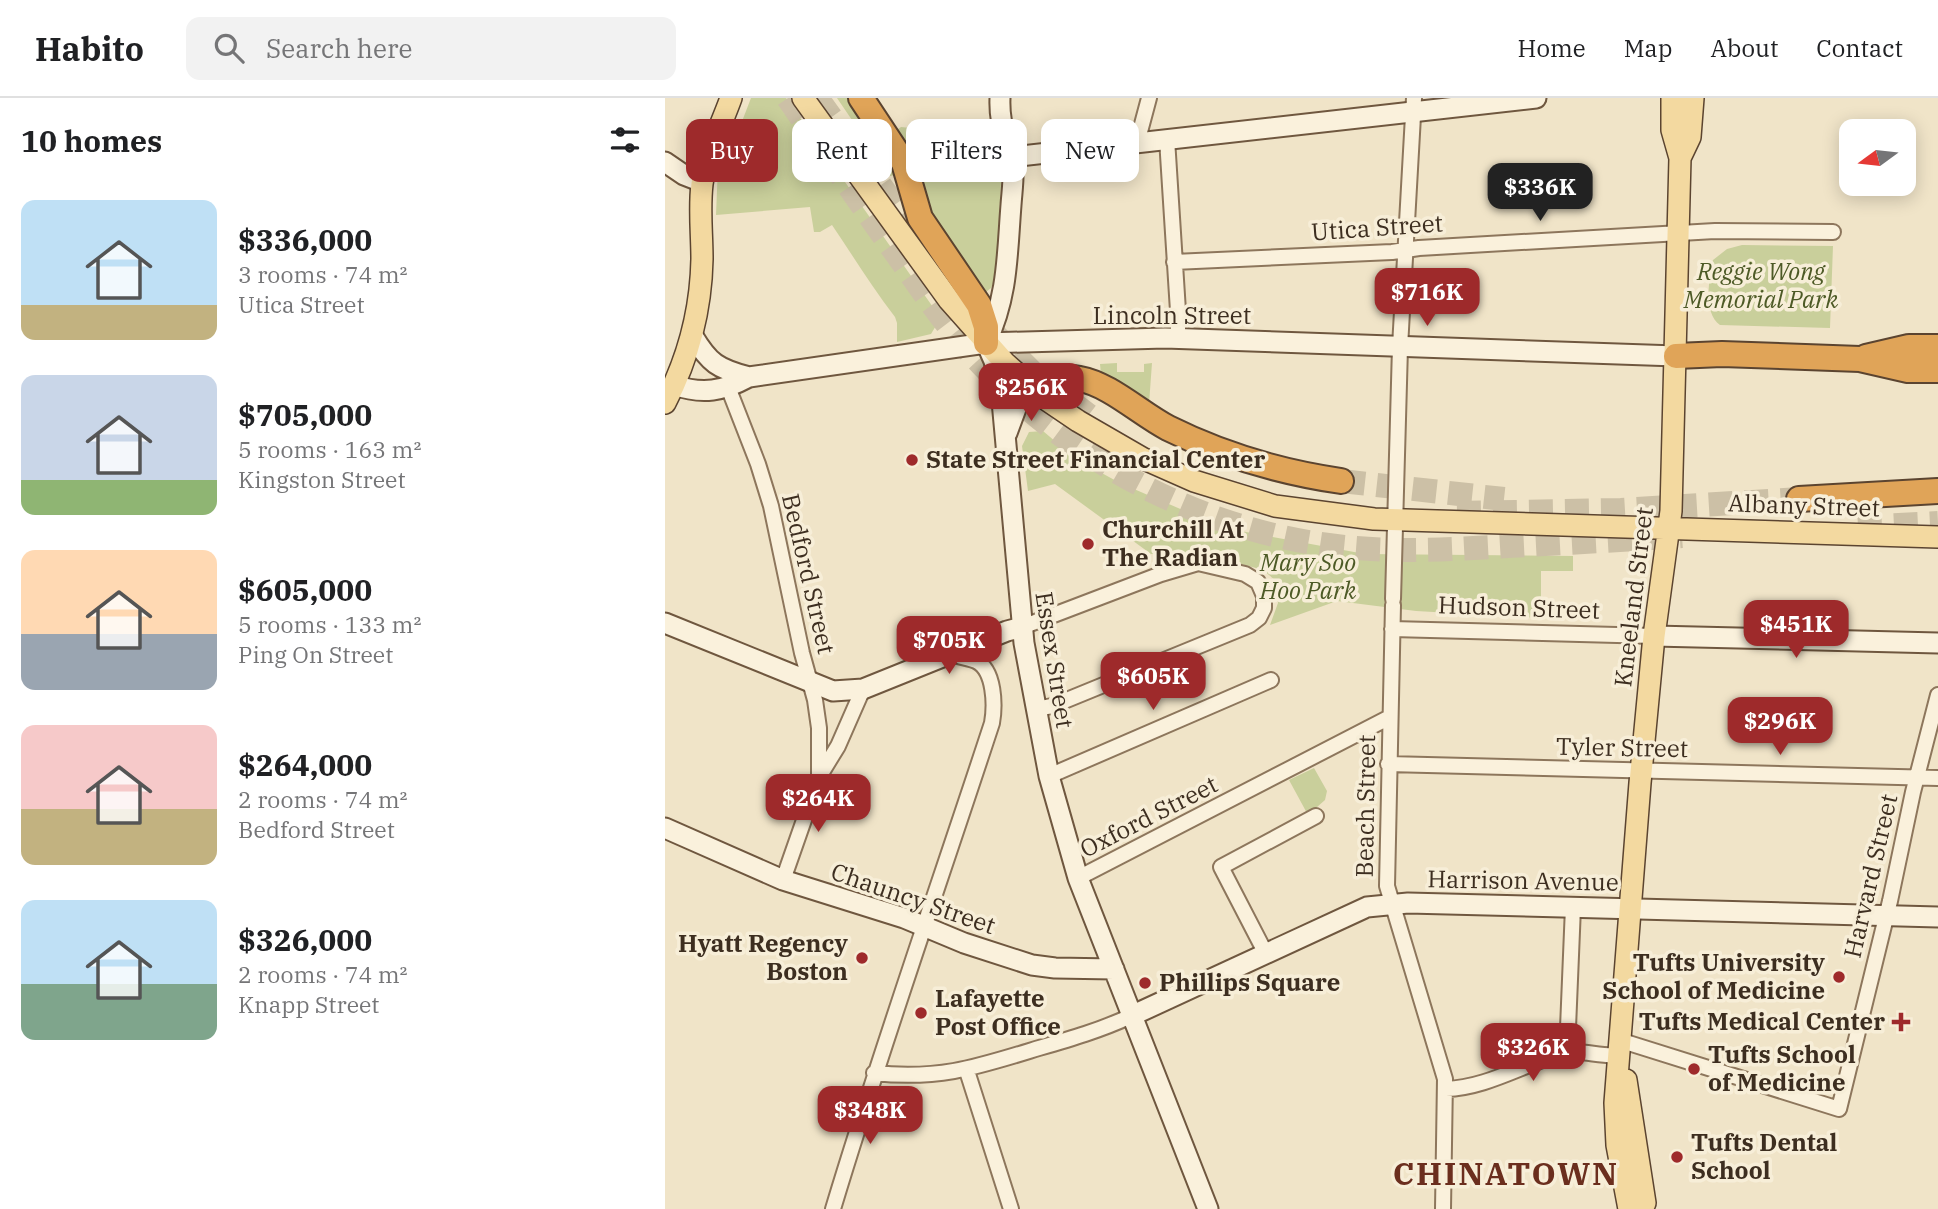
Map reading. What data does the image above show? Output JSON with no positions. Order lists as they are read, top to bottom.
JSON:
{
  "streets": {
    "main road": [
      "Lincoln Street",
      "Albany Street",
      "Kneeland Street",
      "Hudson Street",
      "Essex Street",
      "Harrison Avenue",
      "Chauncy Street"
    ],
    "street": [
      "Utica Street",
      "Bedford Street",
      "Tyler Street",
      "Beach Street",
      "Oxford Street",
      "Harvard Street"
    ]
  },
  "crossings": [
    ["Utica Street", "Kneeland Street"],
    ["Utica Street", "Beach Street"],
    ["Lincoln Street", "Albany Street"],
    ["Lincoln Street", "Bedford Street"],
    ["Lincoln Street", "Kneeland Street"],
    ["Lincoln Street", "Essex Street"],
    ["Lincoln Street", "Beach Street"],
    ["Albany Street", "Kneeland Street"],
    ["Albany Street", "Essex Street"],
    ["Albany Street", "Beach Street"],
    ["Bedford Street", "Chauncy Street"],
    ["Kneeland Street", "Hudson Street"],
    ["Kneeland Street", "Tyler Street"],
    ["Kneeland Street", "Harvard Street"],
    ["Kneeland Street", "Harrison Avenue"],
    ["Hudson Street", "Beach Street"],
    ["Essex Street", "Oxford Street"],
    ["Essex Street", "Harrison Avenue"],
    ["Essex Street", "Chauncy Street"],
    ["Tyler Street", "Beach Street"],
    ["Tyler Street", "Harvard Street"],
    ["Beach Street", "Oxford Street"],
    ["Beach Street", "Harrison Avenue"],
    ["Harvard Street", "Harrison Avenue"]
  ],
  "districts": ["CHINATOWN"],
  "parks": ["Reggie Wong Memorial Park", "Mary Soo Hoo Park"],
  "places": {
    "other": [
      "State Street Financial Center",
      "Churchill At The Radian",
      "Hyatt Regency Boston",
      "Tufts University School of Medicine",
      "Phillips Square",
      "Lafayette Post Office",
      "Tufts School of Medicine",
      "Tufts Dental School"
    ],
    "health": ["Tufts Medical Center"]
  },
  "north": "left",
  "page": {
    "header": "Habito",
    "search": "Search here",
    "nav": [
      "Home",
      "Map",
      "About",
      "Contact"
    ],
    "heading": "10 homes",
    "chip": [
      "Buy",
      "Rent",
      "Filters",
      "New"
    ],
    "price": [
      "$336K",
      "$716K",
      "$256K",
      "$451K",
      "$705K",
      "$605K",
      "$296K",
      "$264K",
      "$326K",
      "$348K"
    ],
    "list": [
      {
        "name": "$336,000",
        "note": "3 rooms · 74 m² · Utica Street"
      },
      {
        "name": "$705,000",
        "note": "5 rooms · 163 m² · Kingston Street"
      },
      {
        "name": "$605,000",
        "note": "5 rooms · 133 m² · Ping On Street"
      },
      {
        "name": "$264,000",
        "note": "2 rooms · 74 m² · Bedford Street"
      },
      {
        "name": "$326,000",
        "note": "2 rooms · 74 m² · Knapp Street"
      }
    ]
  }
}
